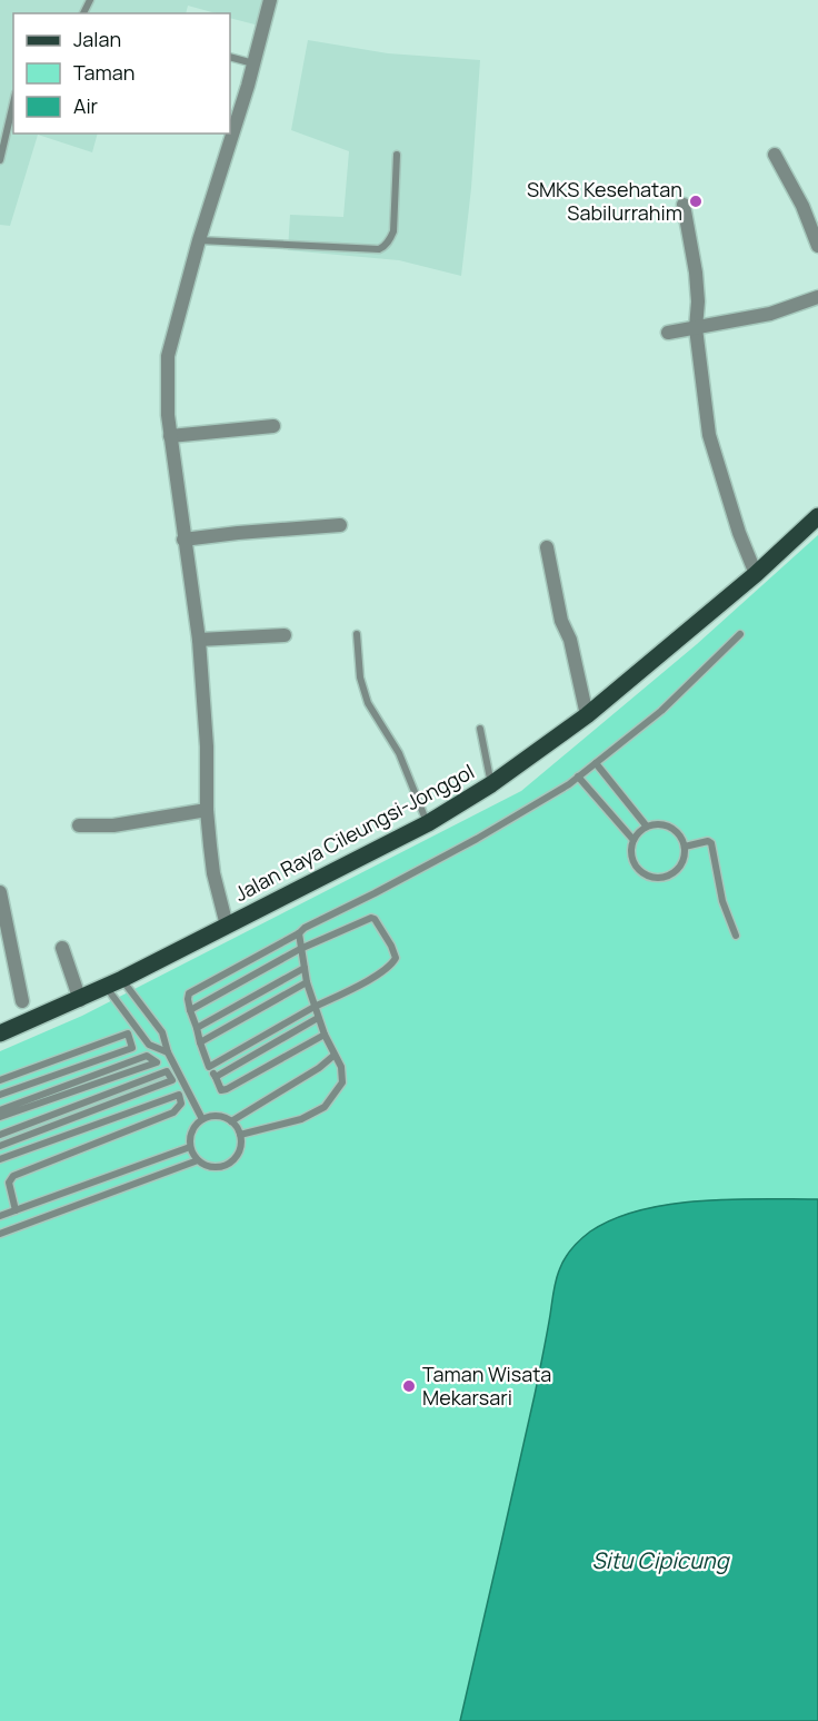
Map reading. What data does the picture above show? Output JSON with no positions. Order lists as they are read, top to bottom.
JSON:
{
  "streets": {
    "main road": ["Jalan Raya Cileungsi-Jonggol"]
  },
  "water": ["Situ Cipicung"],
  "places": ["SMKS Kesehatan Sabilurrahim", "Taman Wisata Mekarsari"],
  "legend": ["Jalan", "Taman", "Air"]
}
